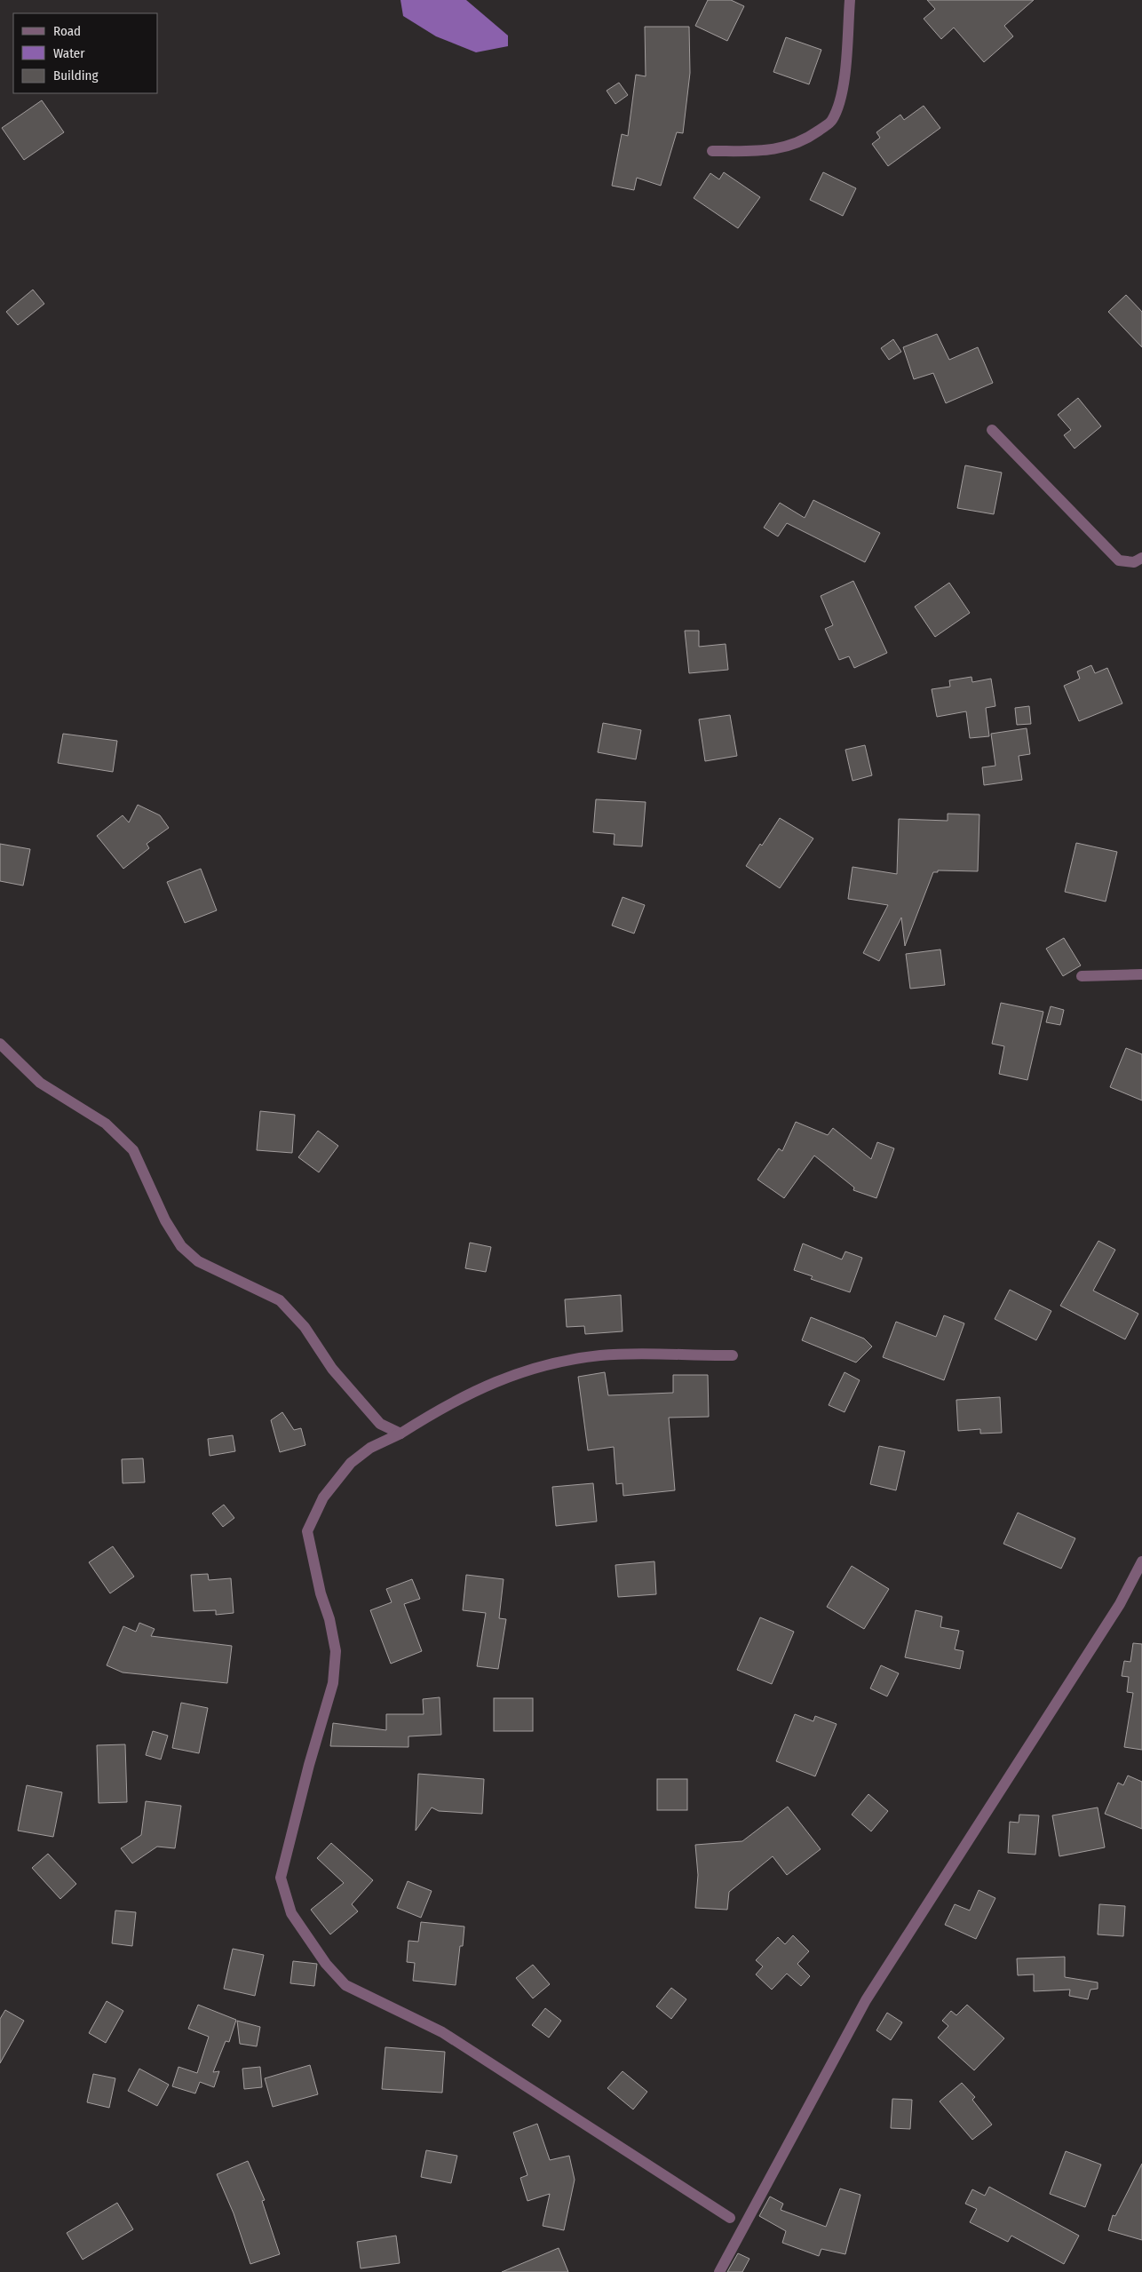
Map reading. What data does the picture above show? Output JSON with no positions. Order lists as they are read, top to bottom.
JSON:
{
  "legend": ["Road", "Water", "Building"]
}
